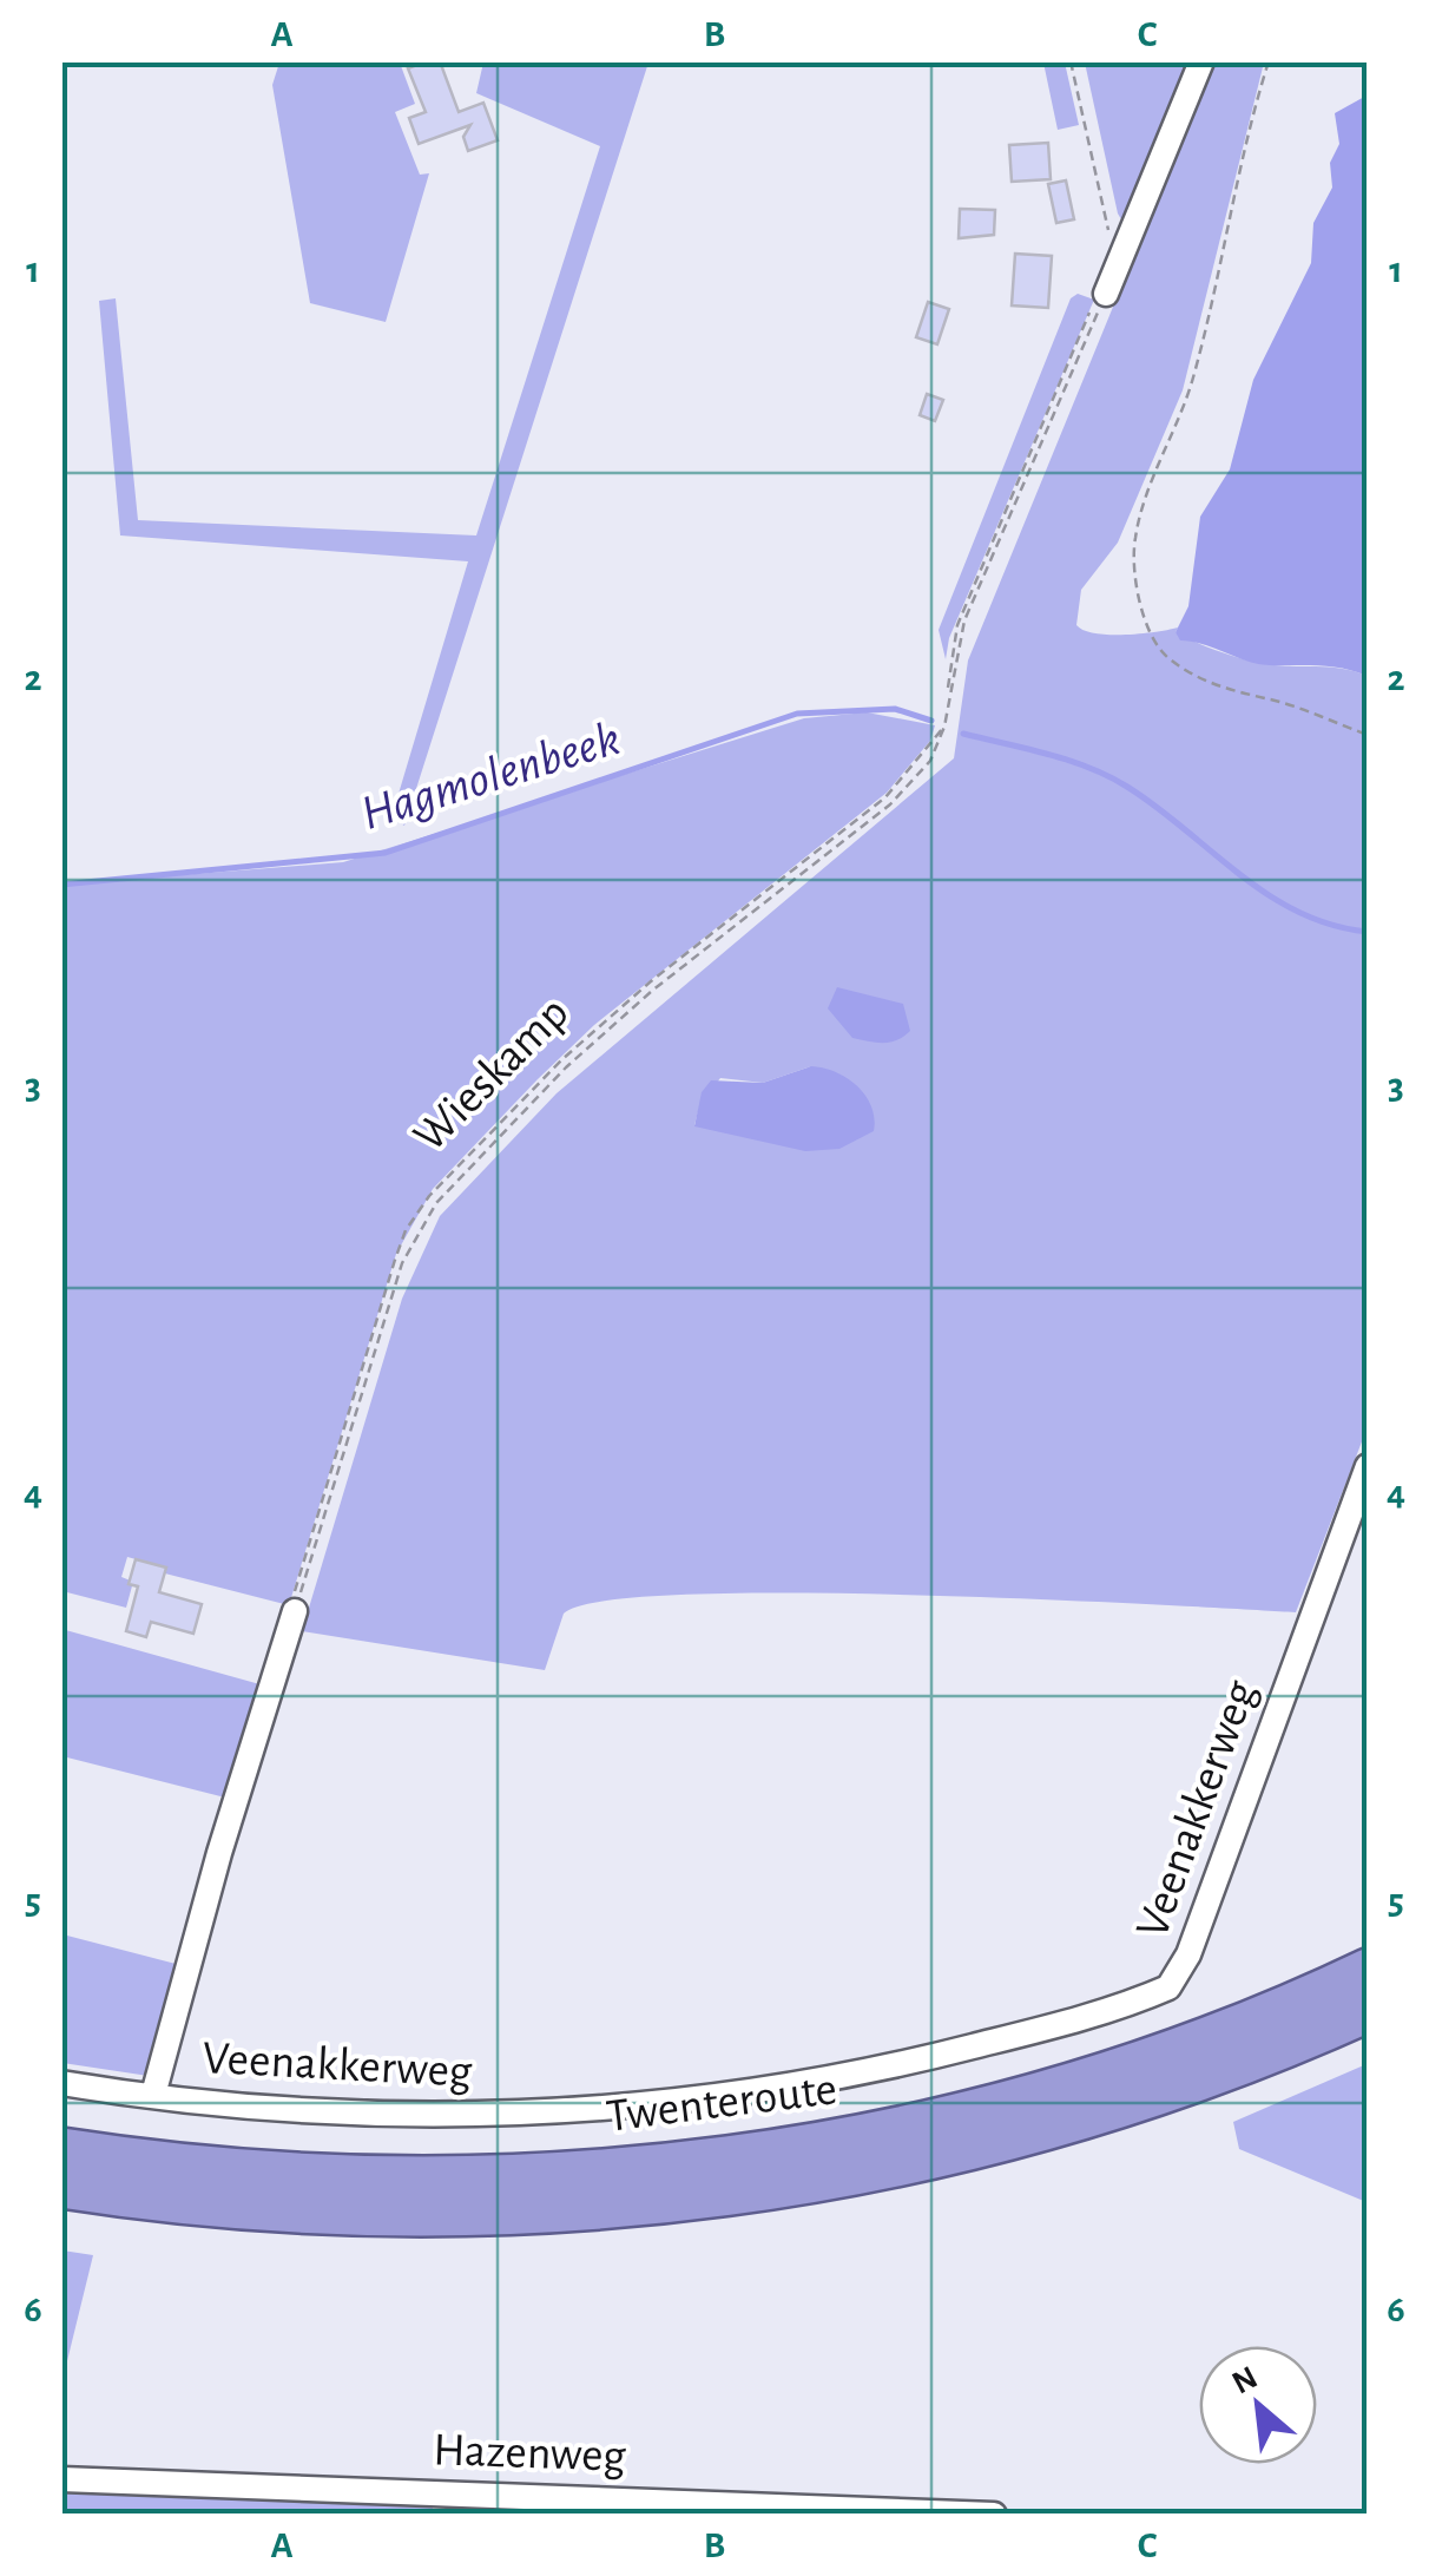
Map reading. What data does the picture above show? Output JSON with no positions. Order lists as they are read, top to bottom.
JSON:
{
  "streets": {
    "highway": ["Twenteroute"],
    "street": ["Veenakkerweg", "Hazenweg"],
    "path": ["Wieskamp"]
  },
  "water": ["Hagmolenbeek"],
  "north": "top left",
  "grid": {
    "columns": ["A", "B", "C"],
    "rows": [
      "1",
      "2",
      "3",
      "4",
      "5",
      "6"
    ]
  }
}
